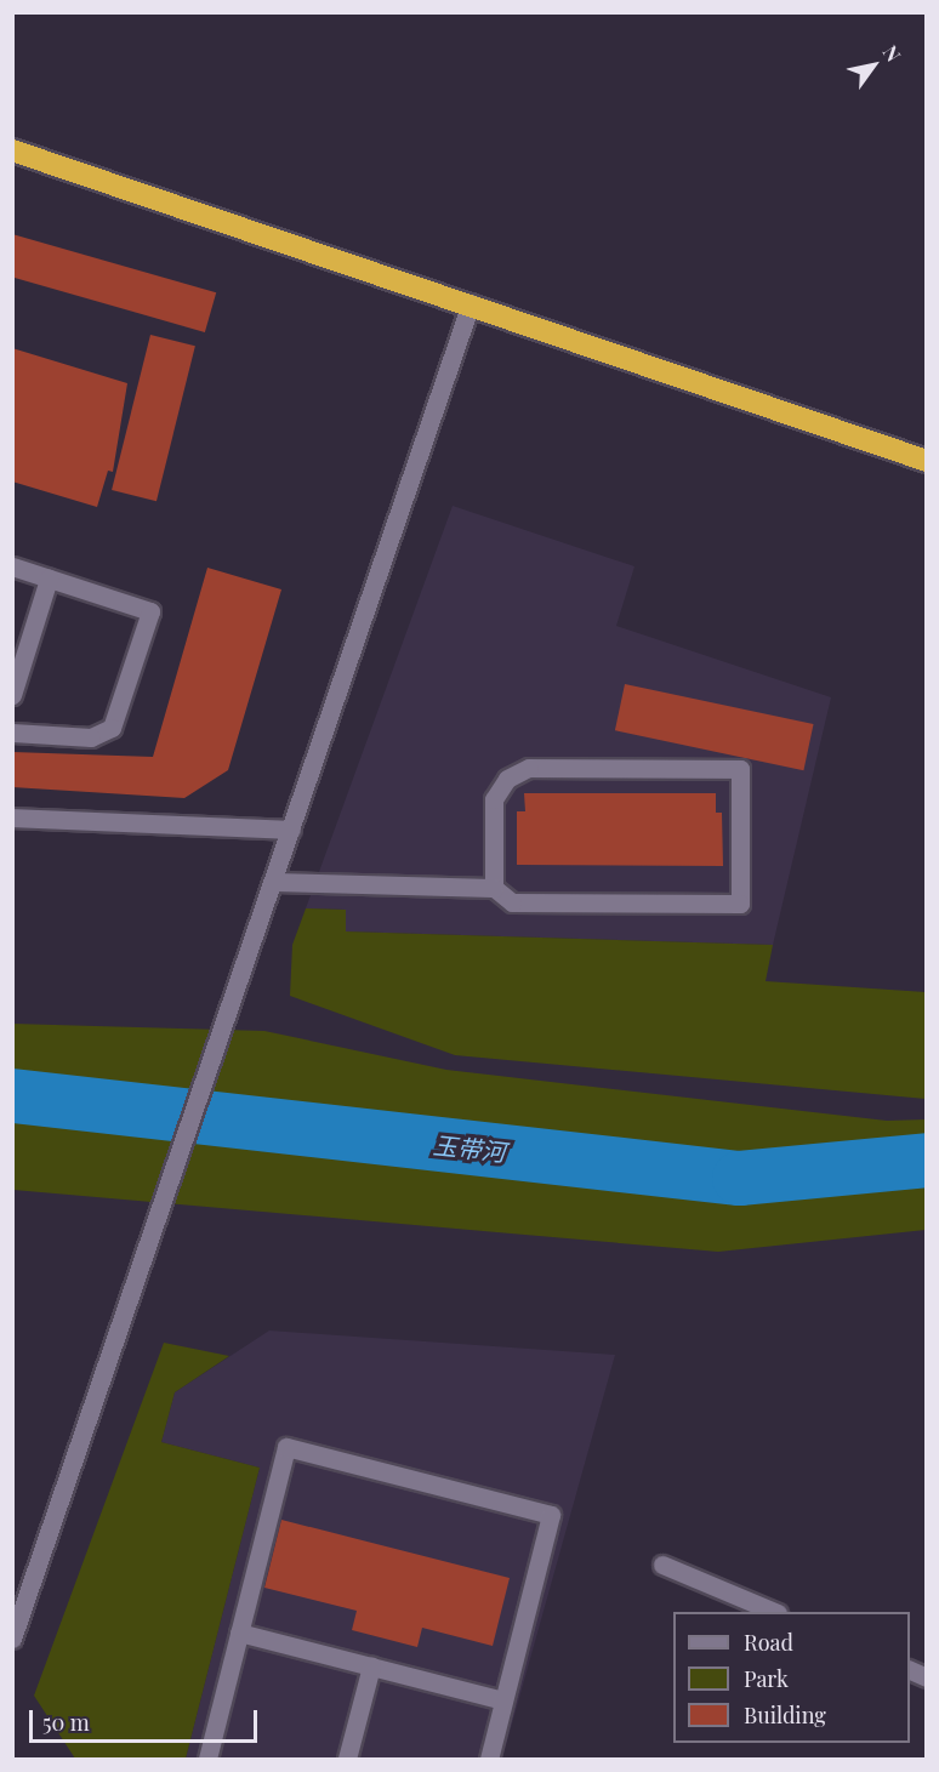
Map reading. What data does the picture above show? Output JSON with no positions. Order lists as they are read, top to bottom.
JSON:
{
  "water": ["玉带河"],
  "legend": ["Road", "Park", "Building"],
  "scale_bar": "50 m",
  "north": "top right"
}
